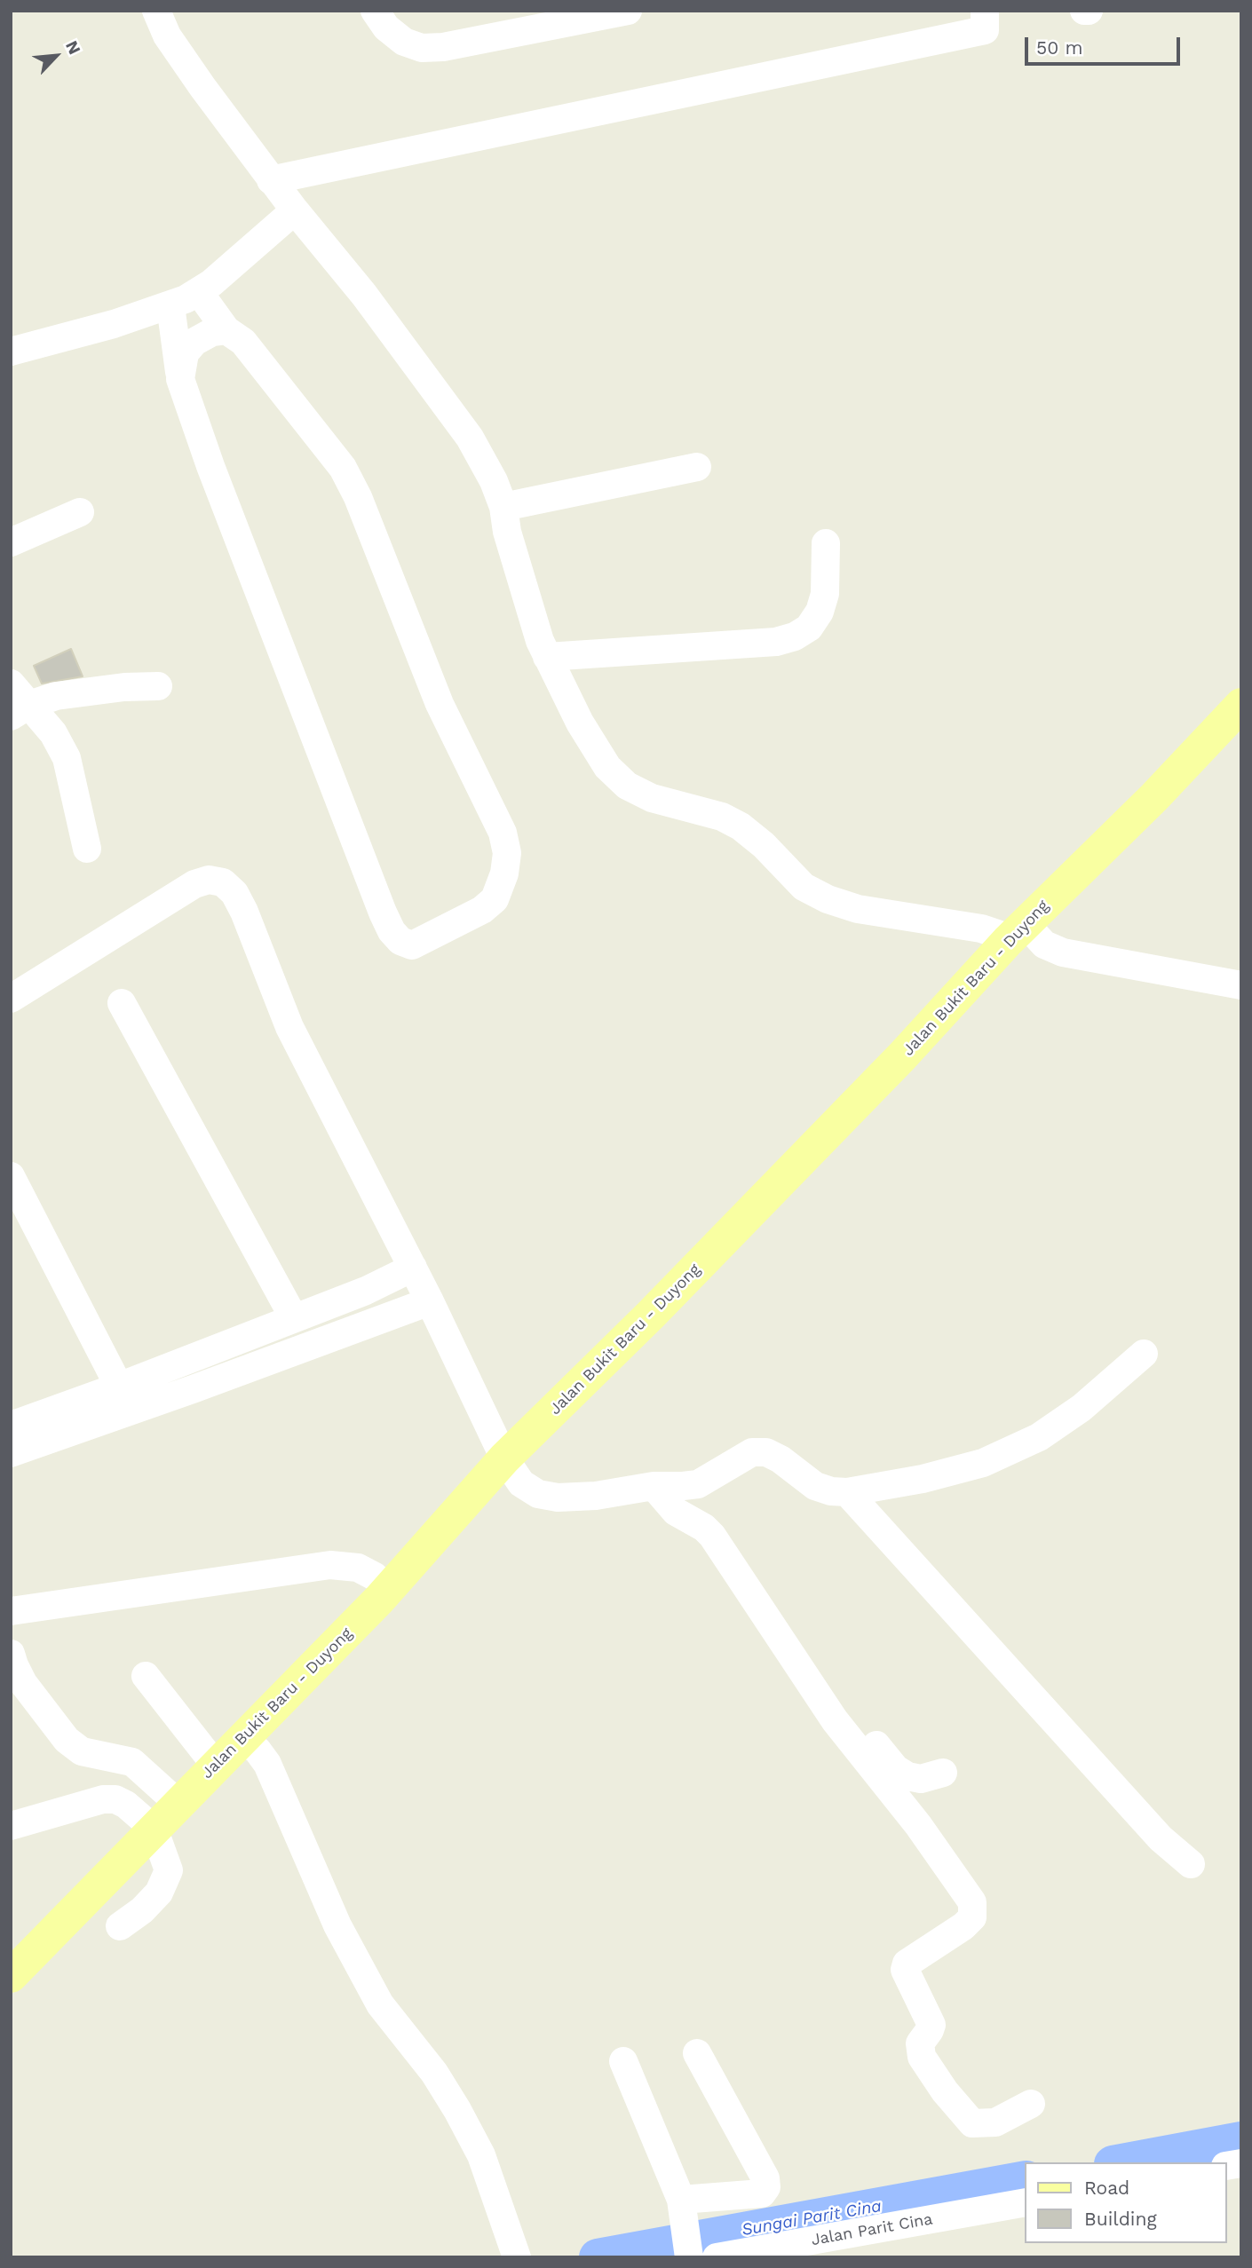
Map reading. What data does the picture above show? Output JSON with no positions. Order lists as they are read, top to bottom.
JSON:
{
  "streets": {
    "main road": ["Jalan Bukit Baru - Duyong"],
    "street": ["Jalan Parit Cina"]
  },
  "water": ["Sungai Parit Cina"],
  "legend": ["Road", "Building"],
  "scale_bar": "50 m",
  "north": "top right"
}
